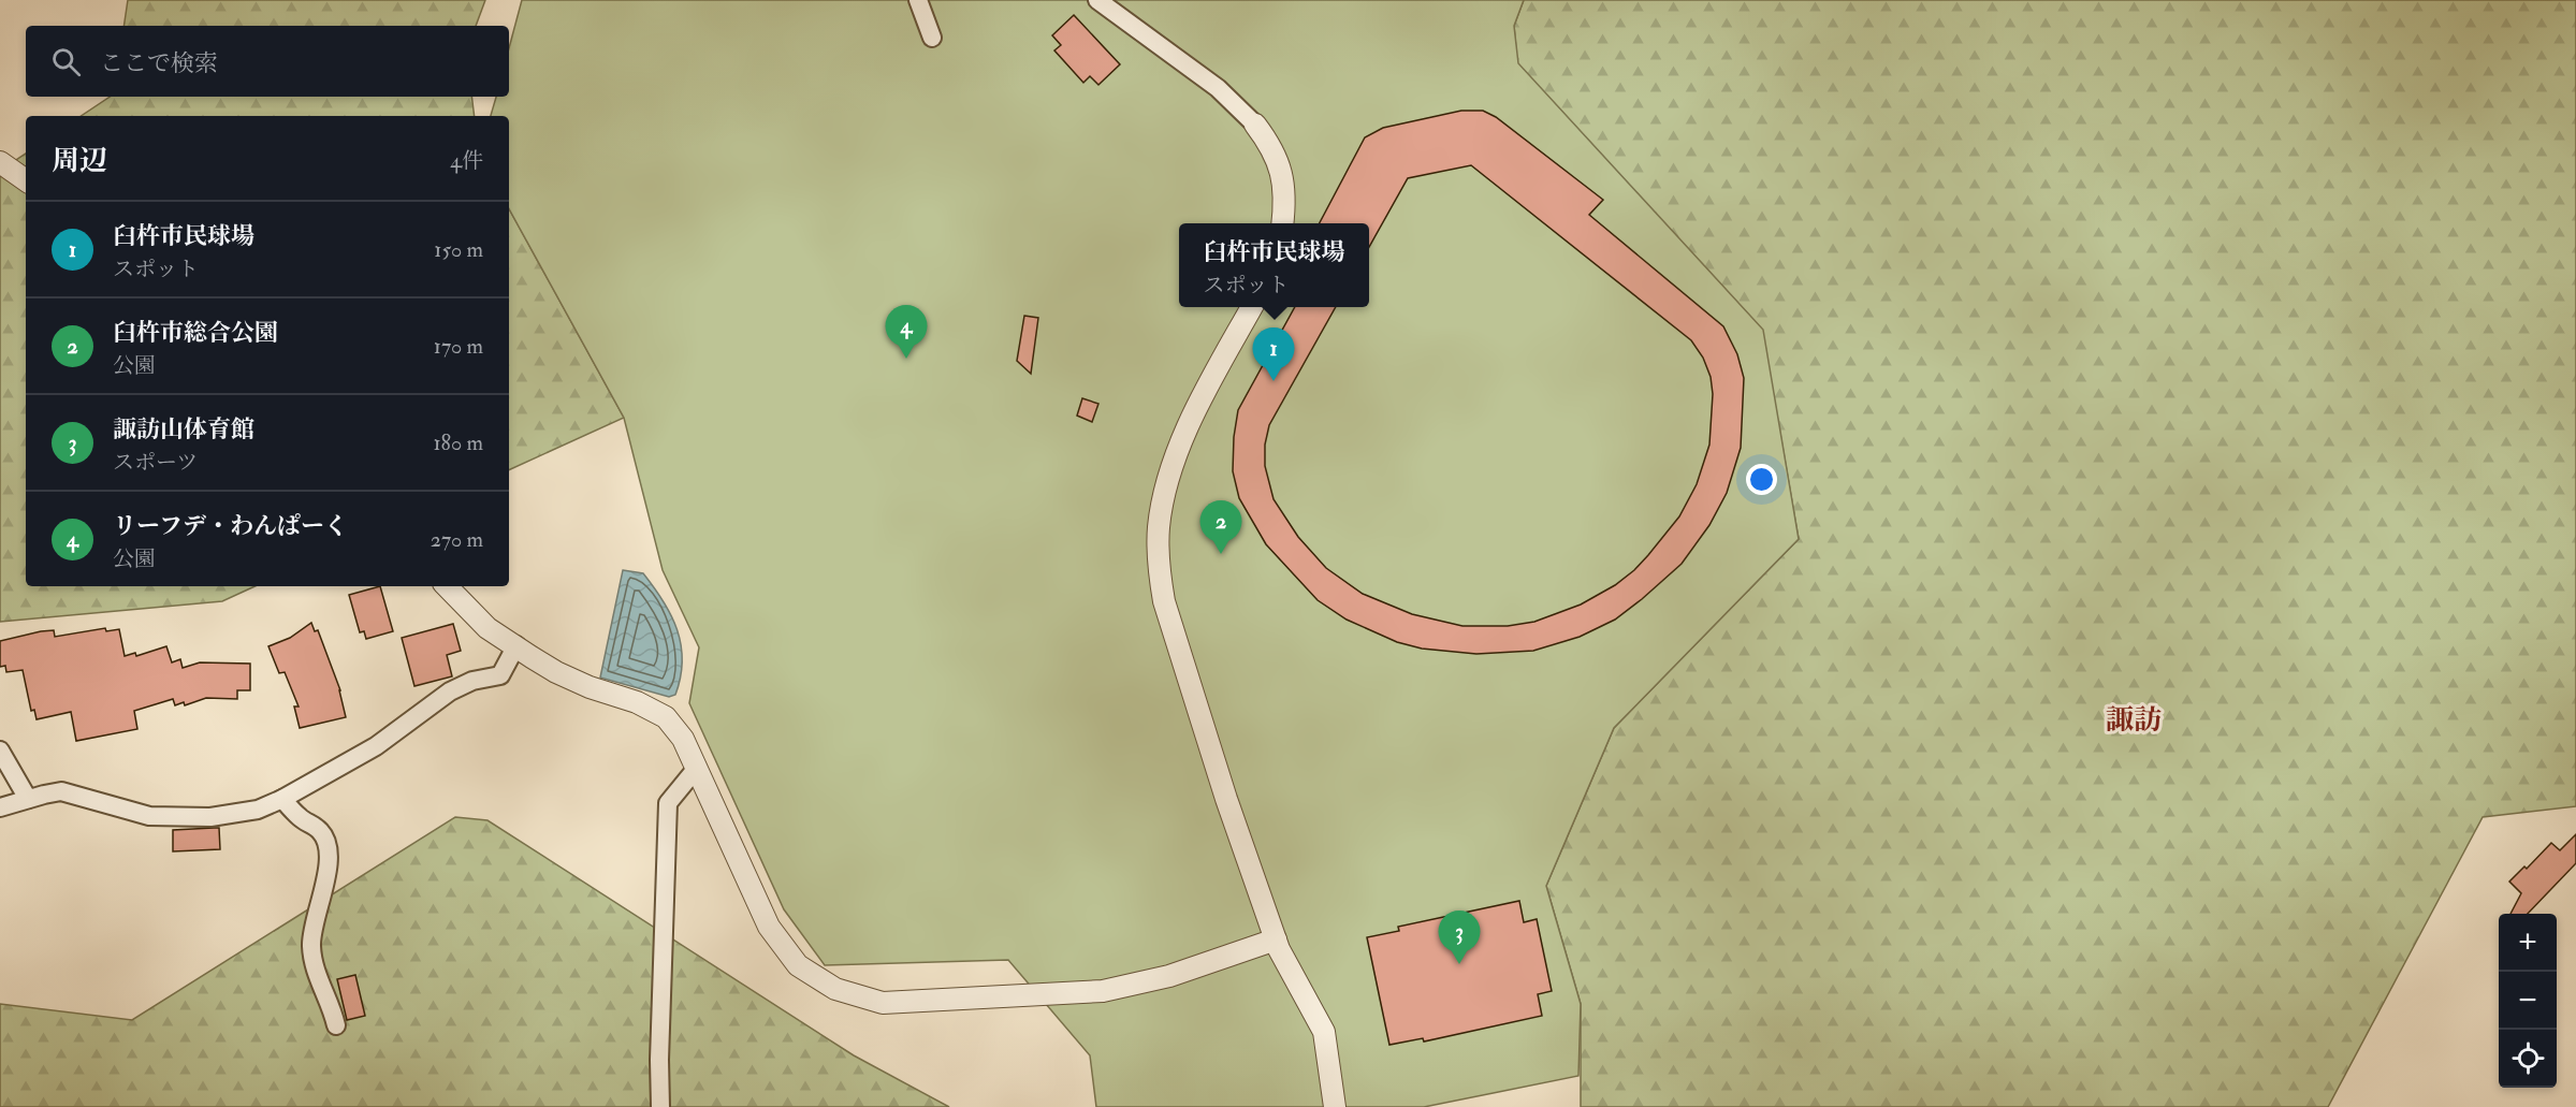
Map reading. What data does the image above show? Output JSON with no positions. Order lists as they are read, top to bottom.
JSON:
{
  "districts": ["諏訪"],
  "page": {
    "search": "ここで検索",
    "heading": ["周辺", "4件"],
    "list": [
      {
        "mark": "1",
        "name": "臼杵市民球場",
        "note": "スポット",
        "value": "150 m"
      },
      {
        "mark": "2",
        "name": "臼杵市総合公園",
        "note": "公園",
        "value": "170 m"
      },
      {
        "mark": "3",
        "name": "諏訪山体育館",
        "note": "スポーツ",
        "value": "180 m"
      },
      {
        "mark": "4",
        "name": "リーフデ・わんぱーく",
        "note": "公園",
        "value": "270 m"
      }
    ],
    "popup": ["臼杵市民球場", "スポット"],
    "pins": [
      "4",
      "1",
      "2",
      "3"
    ],
    "map_buttons": ["+", "−"]
  }
}
